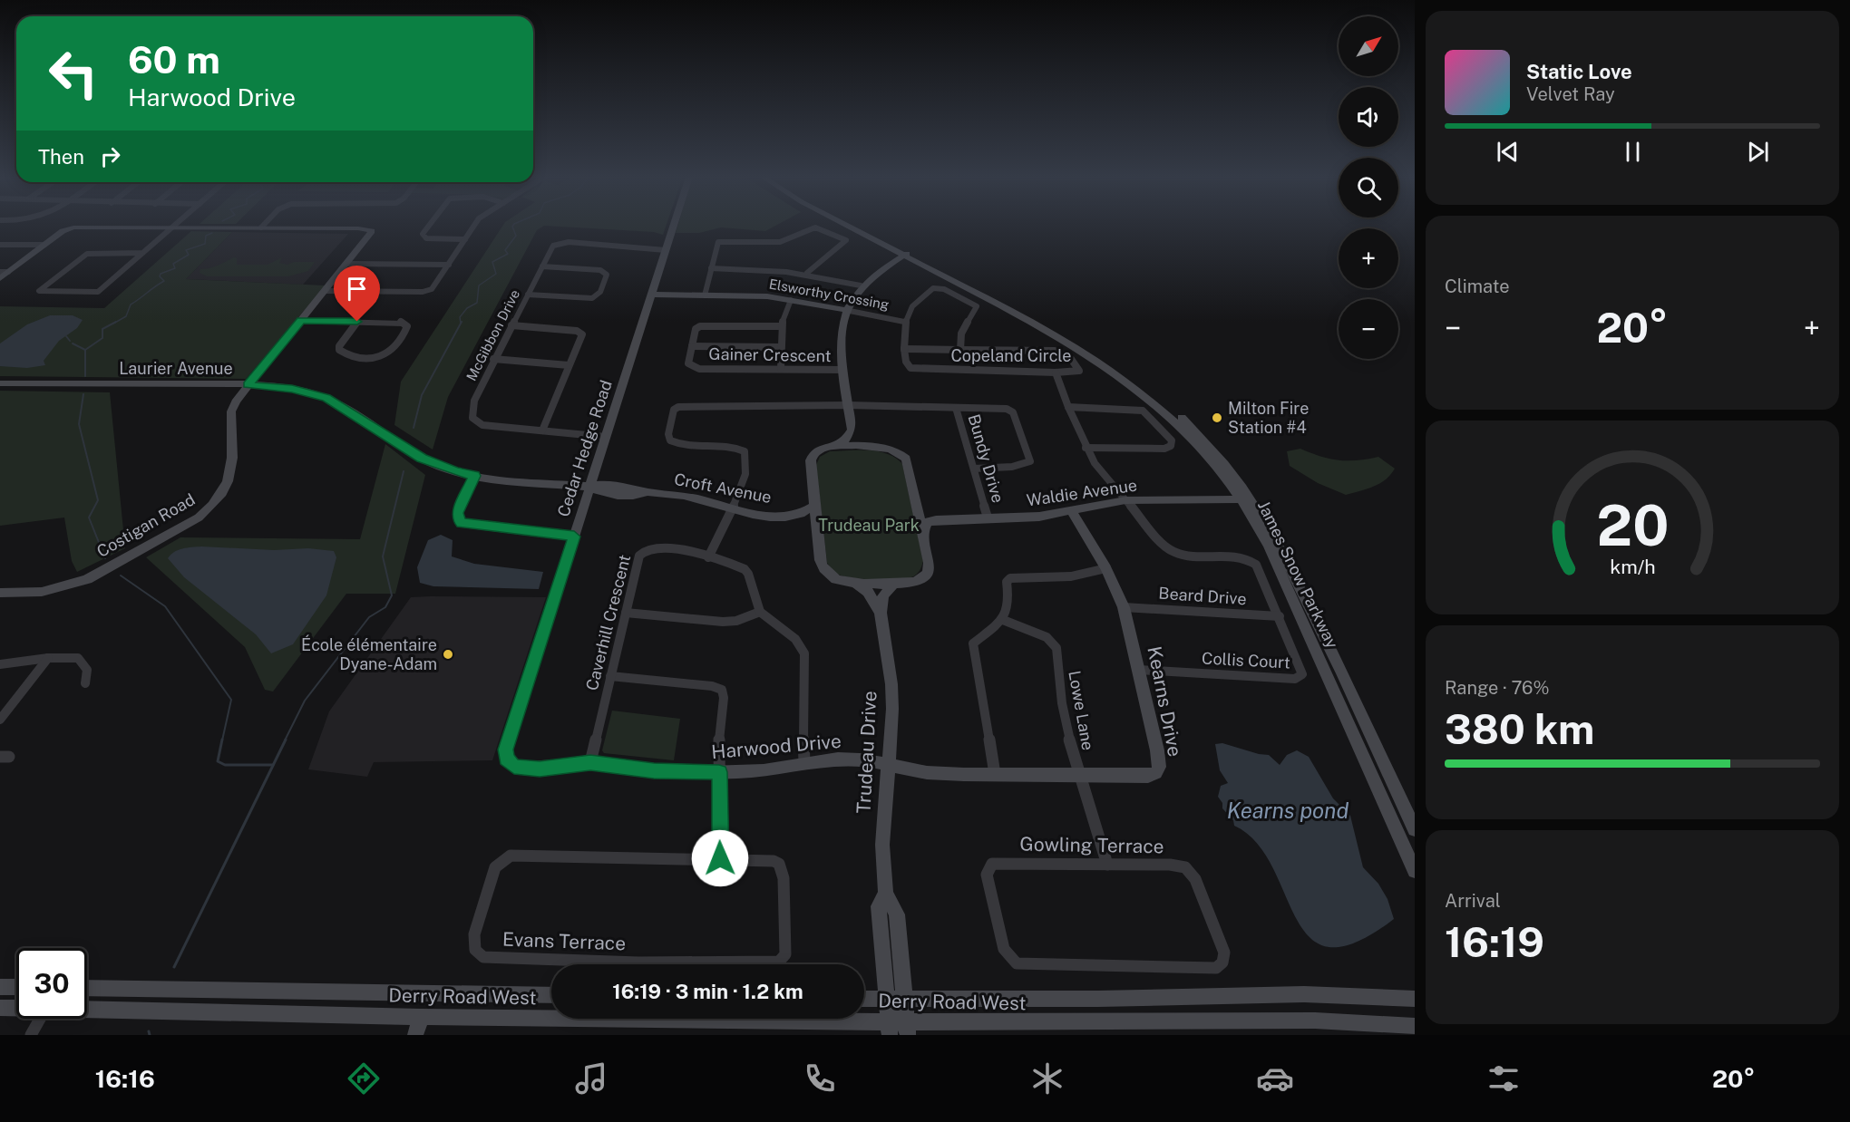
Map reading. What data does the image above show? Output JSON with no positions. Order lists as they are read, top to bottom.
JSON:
{
  "streets": {
    "street": [
      "Elsworthy Crossing",
      "McGibbon Drive",
      "Gainer Crescent",
      "Copeland Circle",
      "Laurier Avenue",
      "Cedar Hedge Road",
      "Bundy Drive",
      "Croft Avenue",
      "Waldie Avenue",
      "Costigan Road",
      "James Snow Parkway",
      "Beard Drive",
      "Caverhill Crescent",
      "Collis Court",
      "Kearns Drive",
      "Lowe Lane",
      "Harwood Drive",
      "Trudeau Drive",
      "Gowling Terrace",
      "Evans Terrace",
      "Derry Road West"
    ]
  },
  "crossings": [
    ["Elsworthy Crossing", "Cedar Hedge Road"],
    ["McGibbon Drive", "Cedar Hedge Road"],
    ["Laurier Avenue", "Cedar Hedge Road"],
    ["Laurier Avenue", "Croft Avenue"],
    ["Laurier Avenue", "Costigan Road"],
    ["Cedar Hedge Road", "Croft Avenue"],
    ["Cedar Hedge Road", "Harwood Drive"],
    ["Bundy Drive", "Waldie Avenue"],
    ["Croft Avenue", "Waldie Avenue"],
    ["Croft Avenue", "Trudeau Drive"],
    ["Waldie Avenue", "James Snow Parkway"],
    ["Waldie Avenue", "Collis Court"],
    ["Waldie Avenue", "Kearns Drive"],
    ["Waldie Avenue", "Trudeau Drive"],
    ["Beard Drive", "Collis Court"],
    ["Beard Drive", "Kearns Drive"],
    ["Caverhill Crescent", "Harwood Drive"],
    ["Collis Court", "Kearns Drive"],
    ["Kearns Drive", "Lowe Lane"],
    ["Kearns Drive", "Harwood Drive"],
    ["Kearns Drive", "Trudeau Drive"],
    ["Lowe Lane", "Gowling Terrace"],
    ["Harwood Drive", "Trudeau Drive"],
    ["Trudeau Drive", "Derry Road West"]
  ],
  "water": ["Kearns pond"],
  "parks": ["Trudeau Park"],
  "places": ["Milton Fire Station #4", "École élémentaire Dyane-Adam"],
  "north": "top right",
  "page": {
    "map_buttons": ["+", "−"],
    "turn": ["60 m", "Harwood Drive"],
    "song": ["Static Love", "Velvet Ray"],
    "then": "Then",
    "tile": [
      "Climate",
      ["Range · 76%", "380 km"],
      ["Arrival", "16:19"]
    ],
    "heat": ["−", "20°", "+"],
    "limit": "30",
    "trip": "16:19 · 3 min · 1.2 km",
    "tabs": ["16:16", "20°"],
    "gauge": ["20", "km/h"]
  }
}
